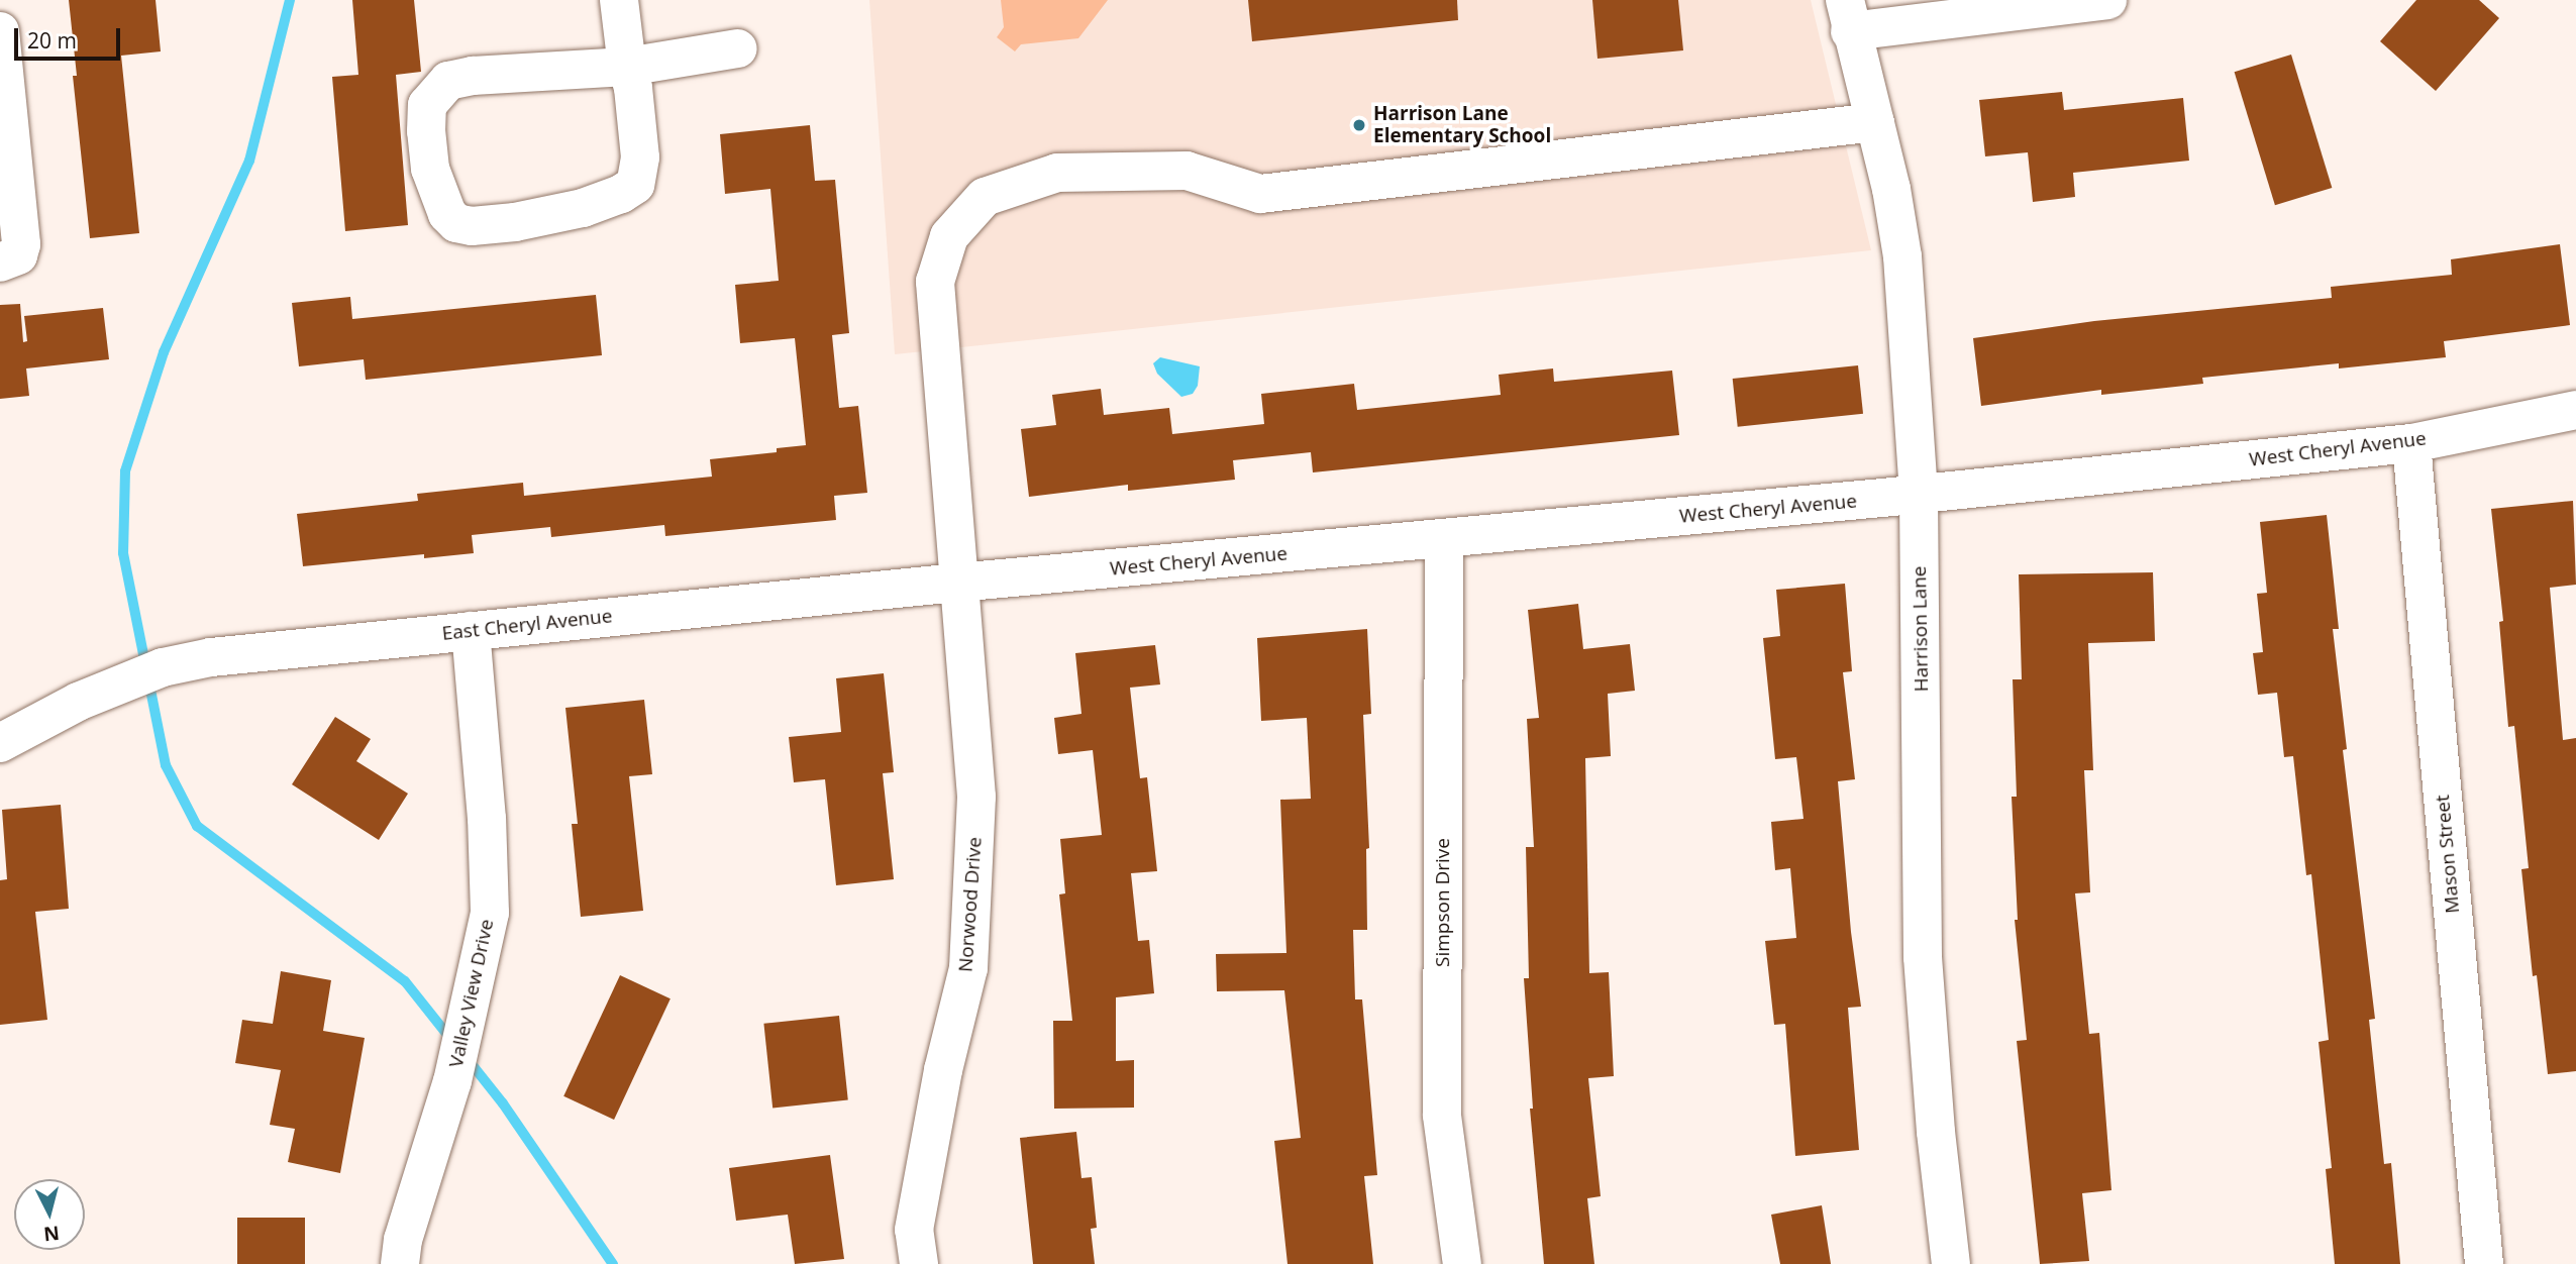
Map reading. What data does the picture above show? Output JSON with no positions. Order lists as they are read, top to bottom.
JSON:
{
  "streets": {
    "street": [
      "West Cheryl Avenue",
      "East Cheryl Avenue",
      "Harrison Lane",
      "Mason Street",
      "Simpson Drive",
      "Norwood Drive",
      "Valley View Drive"
    ]
  },
  "crossings": [
    ["West Cheryl Avenue", "East Cheryl Avenue"],
    ["West Cheryl Avenue", "Harrison Lane"],
    ["West Cheryl Avenue", "Mason Street"],
    ["West Cheryl Avenue", "Simpson Drive"],
    ["West Cheryl Avenue", "Norwood Drive"],
    ["East Cheryl Avenue", "Norwood Drive"],
    ["East Cheryl Avenue", "Valley View Drive"],
    ["Harrison Lane", "Norwood Drive"]
  ],
  "places": ["Harrison Lane Elementary School"],
  "scale_bar": "20 m",
  "north": "bottom"
}
